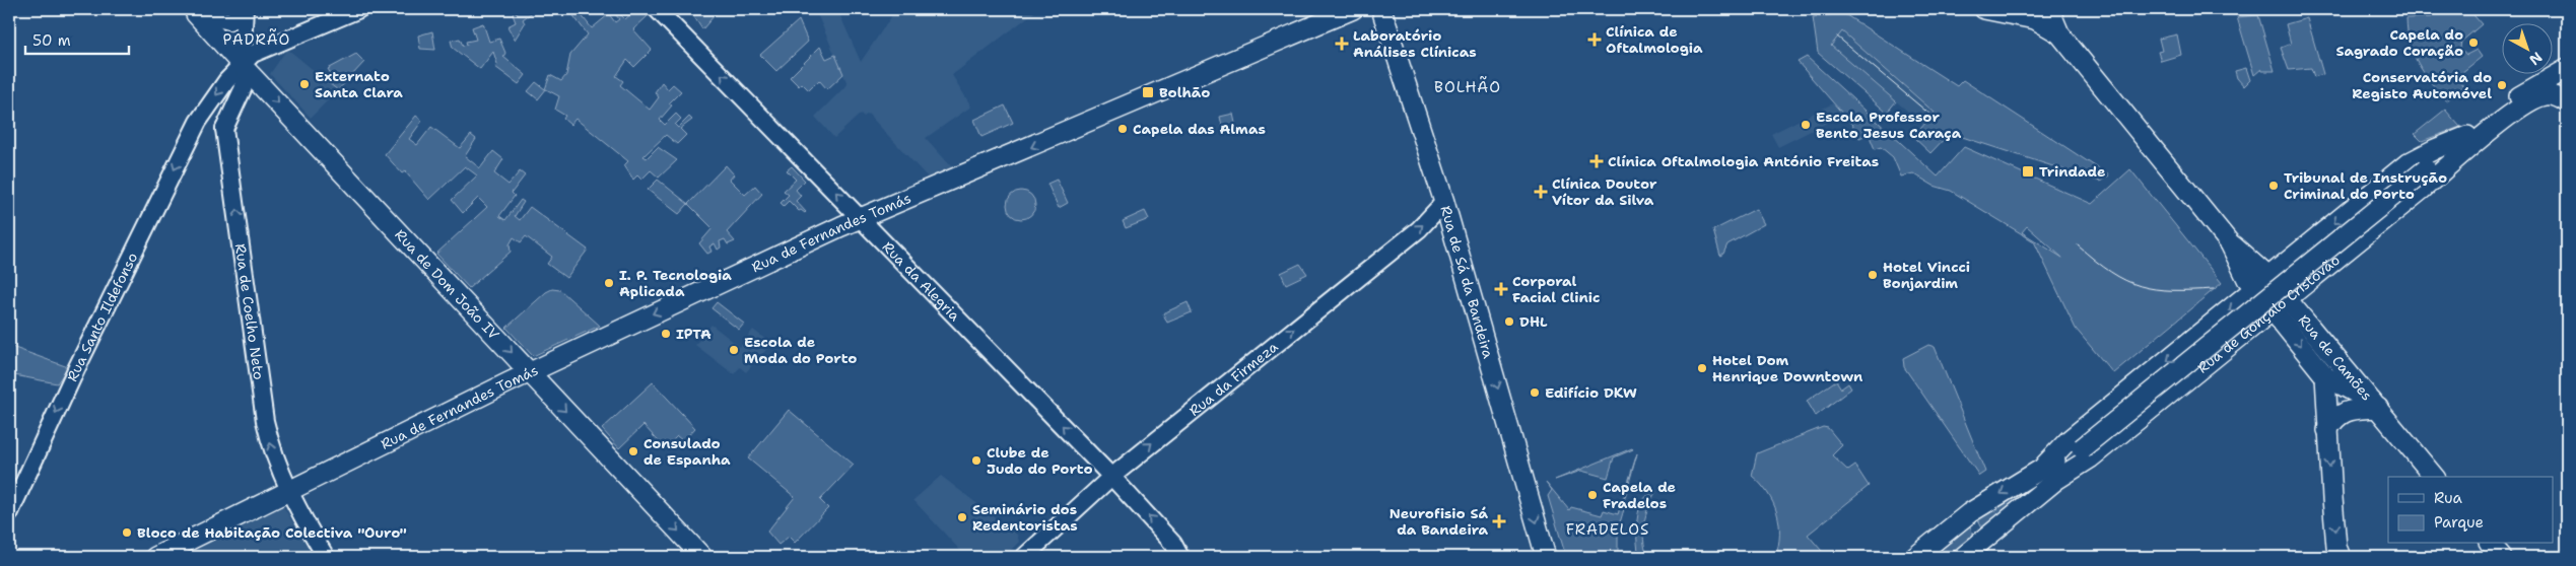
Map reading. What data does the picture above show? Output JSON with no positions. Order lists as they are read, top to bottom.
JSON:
{
  "streets": {
    "main road": [
      "Rua de Fernandes Tomás",
      "Rua de Sá da Bandeira",
      "Rua de Dom João IV",
      "Rua de Gonçalo Cristóvão",
      "Rua de Camões"
    ],
    "street": [
      "Rua da Alegria",
      "Rua de Coelho Neto",
      "Rua Santo Ildefonso",
      "Rua da Firmeza"
    ]
  },
  "crossings": [
    ["Rua de Fernandes Tomás", "Rua da Alegria"],
    ["Rua de Fernandes Tomás", "Rua de Dom João IV"],
    ["Rua de Fernandes Tomás", "Rua de Coelho Neto"],
    ["Rua da Alegria", "Rua da Firmeza"],
    ["Rua de Sá da Bandeira", "Rua da Firmeza"],
    ["Rua de Dom João IV", "Rua Santo Ildefonso"],
    ["Rua de Gonçalo Cristóvão", "Rua de Camões"]
  ],
  "one_way": [
    "Rua de Fernandes Tomás",
    "Rua da Alegria",
    "Rua de Sá da Bandeira",
    "Rua de Dom João IV",
    "Rua de Coelho Neto",
    "Rua Santo Ildefonso",
    "Rua da Firmeza"
  ],
  "districts": ["PADRÃO", "BOLHÃO", "FRADELOS"],
  "places": {
    "health": [
      "Clínica de Oftalmologia",
      "Laboratório Análises Clínicas",
      "Clínica Oftalmologia António Freitas",
      "Clínica Doutor Vítor da Silva",
      "Corporal Facial Clinic",
      "Neurofisio Sá da Bandeira"
    ],
    "other": [
      "Capela do Sagrado Coração",
      "Externato Santa Clara",
      "Conservatória do Registo Automóvel",
      "Escola Professor Bento Jesus Caraça",
      "Capela das Almas",
      "Tribunal de Instrução Criminal do Porto",
      "Hotel Vincci Bonjardim",
      "I. P. Tecnologia Aplicada",
      "DHL",
      "IPTA",
      "Escola de Moda do Porto",
      "Hotel Dom Henrique Downtown",
      "Edifício DKW",
      "Consulado de Espanha",
      "Clube de Judo do Porto",
      "Capela de Fradelos",
      "Seminário dos Redentoristas",
      "Bloco de Habitação Colectiva \"Ouro\""
    ],
    "transit": ["Bolhão", "Trindade"]
  },
  "legend": ["Rua", "Parque"],
  "scale_bar": "50 m",
  "north": "bottom right"
}
